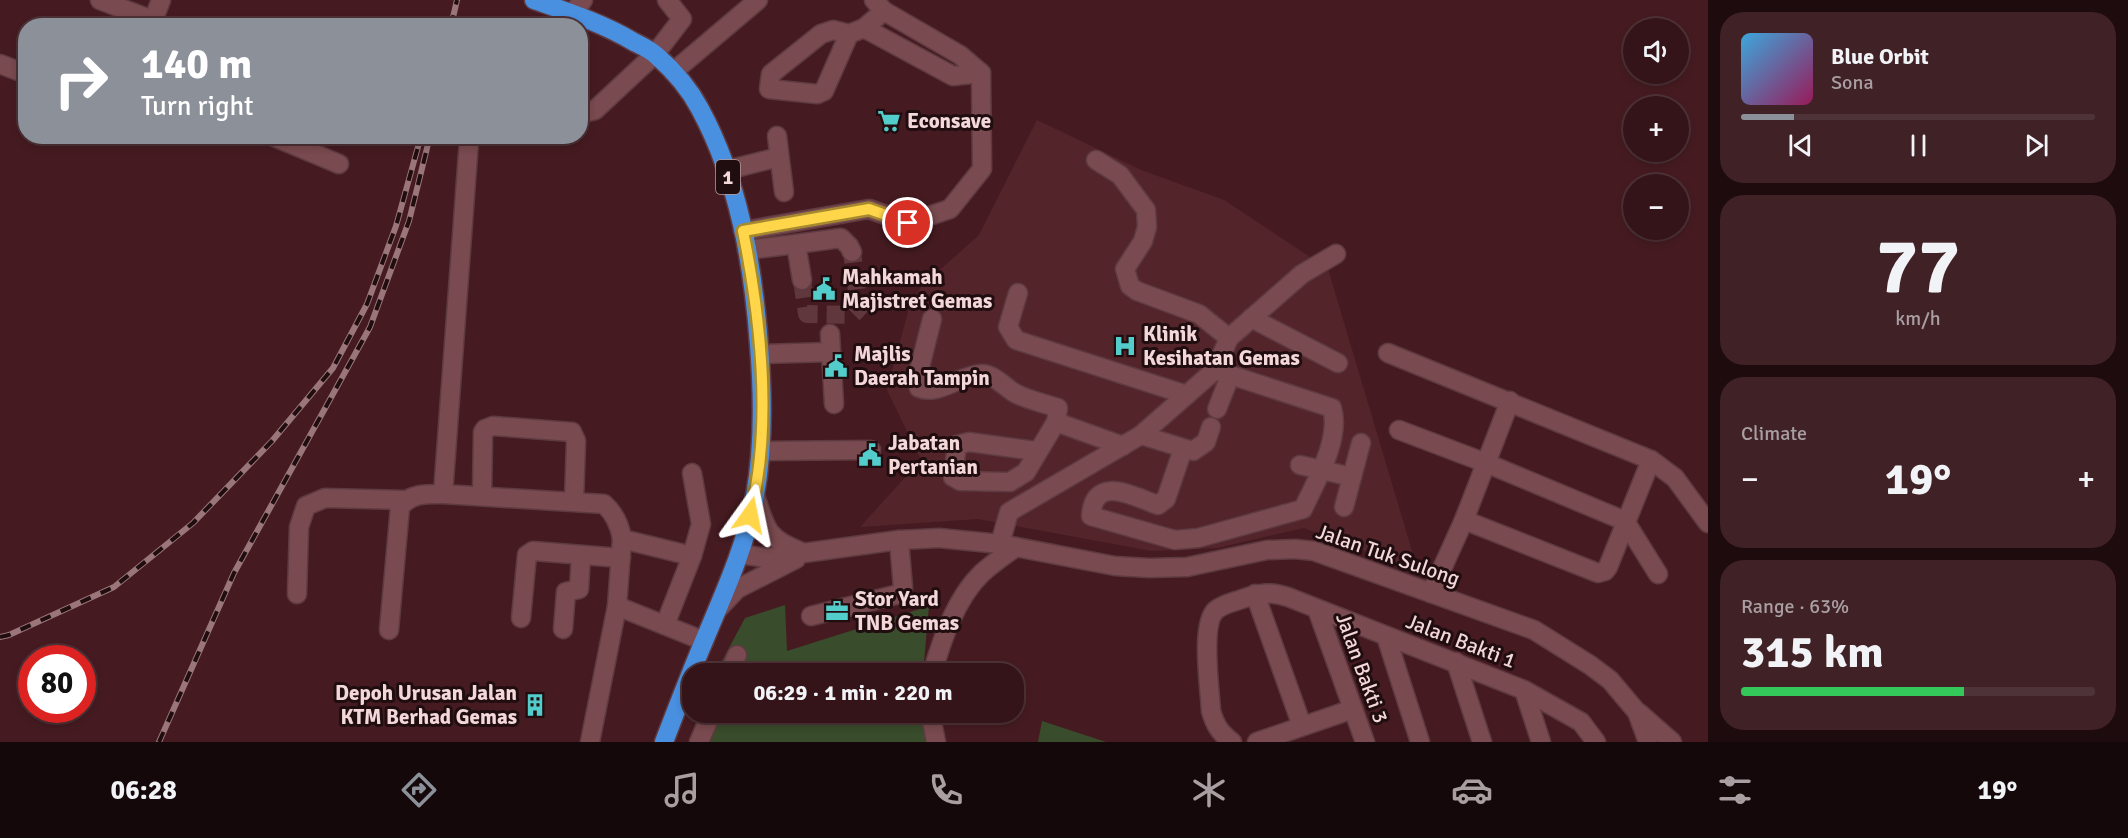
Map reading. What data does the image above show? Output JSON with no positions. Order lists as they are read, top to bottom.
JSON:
{
  "streets": {
    "highway": ["1"],
    "street": ["Jalan Tuk Sulong", "Jalan Bakti 1", "Jalan Bakti 3"]
  },
  "crossings": [
    ["1", "Jalan Tuk Sulong"],
    ["Jalan Bakti 1", "Jalan Bakti 3"]
  ],
  "places": {
    "supermarket": ["Econsave"],
    "public building": ["Mahkamah Majistret Gemas", "Majlis Daerah Tampin", "Jabatan Pertanian"],
    "hospital": ["Klinik Kesihatan Gemas"],
    "office": ["Stor Yard TNB Gemas"],
    "building": ["Depoh Urusan Jalan KTM Berhad Gemas"]
  },
  "page": {
    "map_buttons": ["+", "−"],
    "turn": ["140 m", "Turn right"],
    "song": ["Blue Orbit", "Sona"],
    "tile": [
      ["77", "km/h"],
      "Climate",
      ["Range · 63%", "315 km"]
    ],
    "heat": ["−", "19°", "+"],
    "limit": "80",
    "trip": "06:29 · 1 min · 220 m",
    "tabs": ["06:28", "19°"]
  }
}
